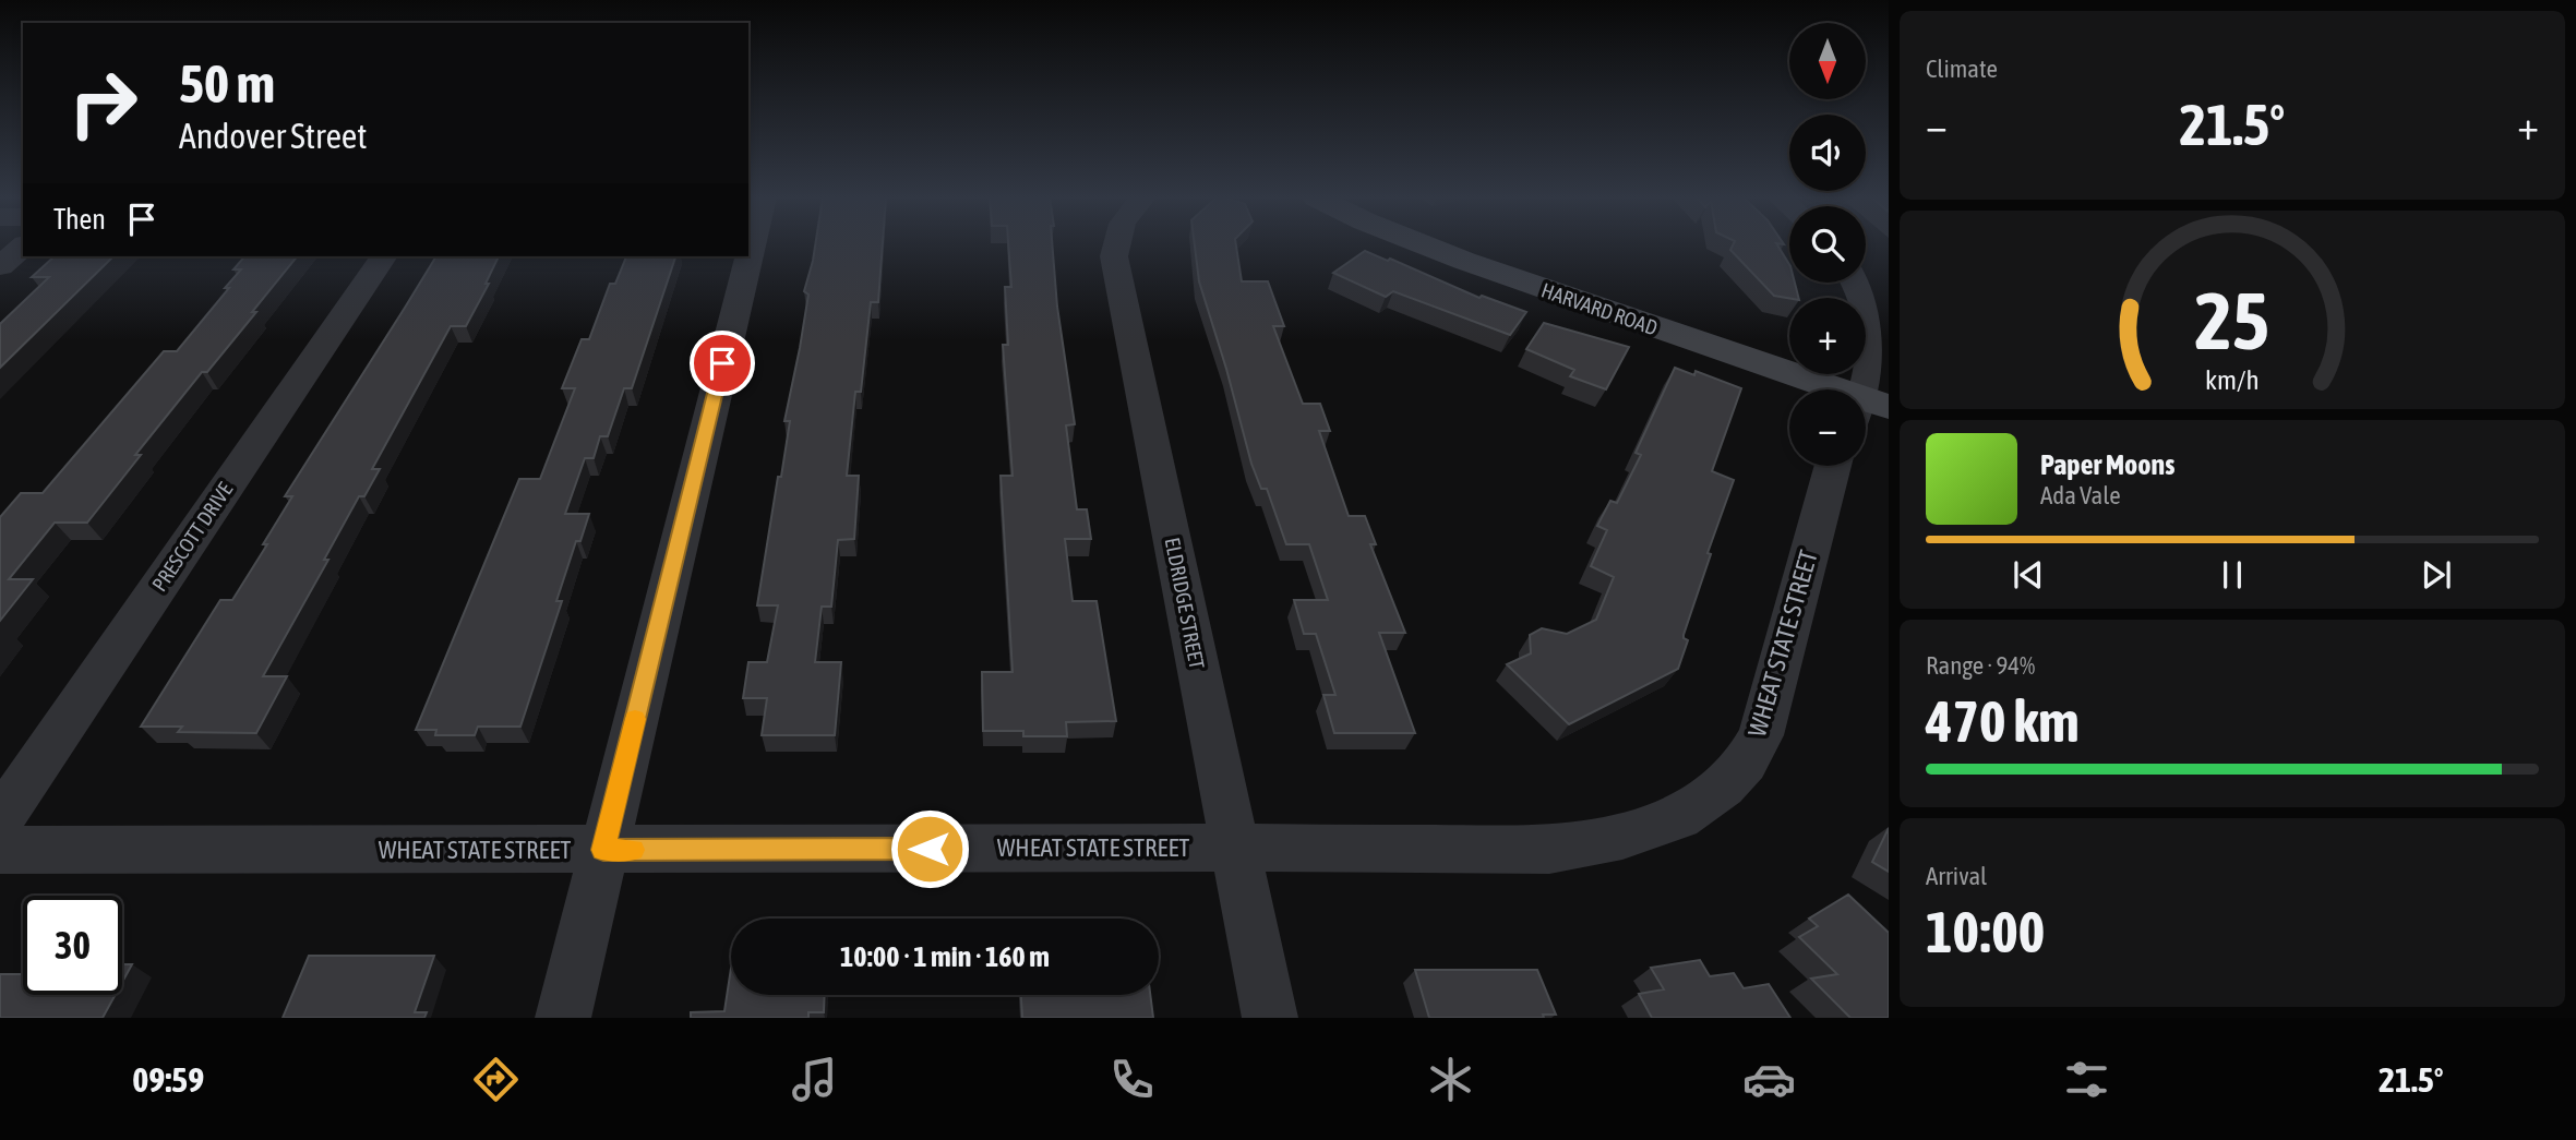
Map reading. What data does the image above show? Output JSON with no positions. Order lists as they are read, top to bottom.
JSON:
{
  "streets": {
    "street": [
      "HARVARD ROAD",
      "PRESCOTT DRIVE",
      "ELDRIDGE STREET",
      "WHEAT STATE STREET"
    ]
  },
  "crossings": [
    ["ELDRIDGE STREET", "WHEAT STATE STREET"]
  ],
  "north": "bottom",
  "page": {
    "tile": [
      "Climate",
      ["Range · 94%", "470 km"],
      ["Arrival", "10:00"]
    ],
    "map_buttons": ["+", "−"],
    "turn": ["50 m", "Andover Street"],
    "heat": ["−", "21.5°", "+"],
    "then": "Then",
    "song": ["Paper Moons", "Ada Vale"],
    "limit": "30",
    "trip": "10:00 · 1 min · 160 m",
    "tabs": ["09:59", "21.5°"],
    "gauge": ["25", "km/h"]
  }
}
